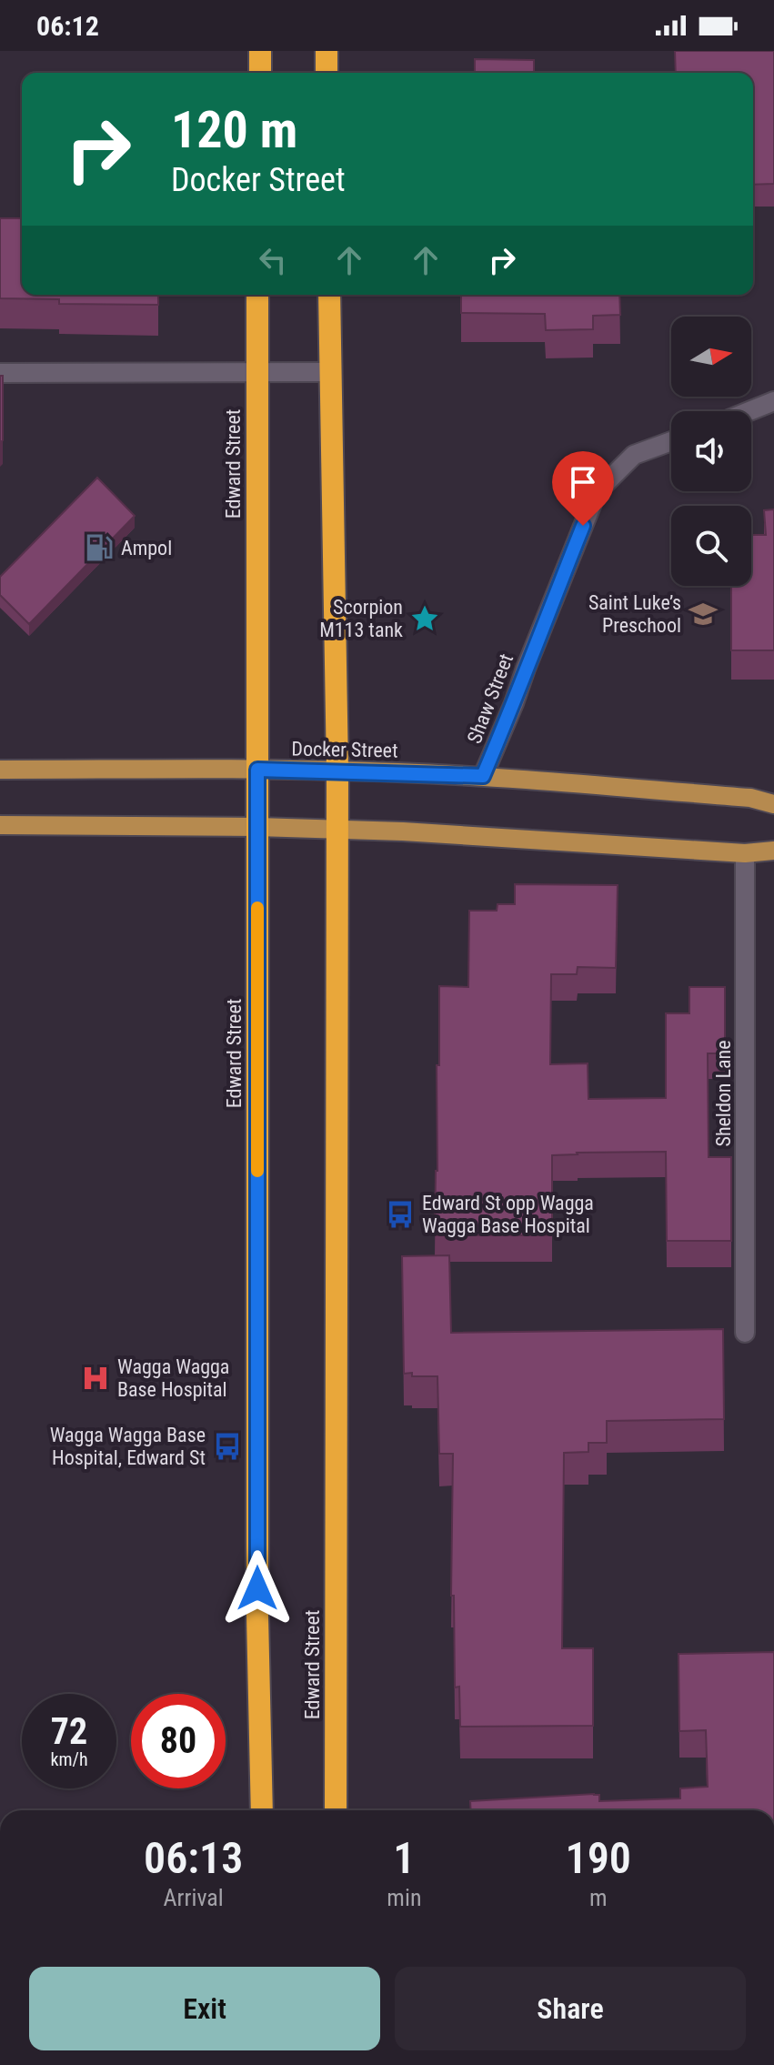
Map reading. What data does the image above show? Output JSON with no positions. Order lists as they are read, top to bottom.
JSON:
{
  "streets": {
    "highway": ["Edward Street"],
    "main road": ["Docker Street"],
    "street": ["Shaw Street", "Sheldon Lane"]
  },
  "crossings": [
    ["Edward Street", "Docker Street"],
    ["Shaw Street", "Docker Street"]
  ],
  "places": {
    "fuel station": ["Ampol"],
    "school or university": ["Saint Luke’s Preschool"],
    "place": ["Scorpion M113 tank"],
    "bus stop": ["Edward St opp Wagga Wagga Base Hospital", "Wagga Wagga Base Hospital, Edward St"],
    "hospital": ["Wagga Wagga Base Hospital"]
  },
  "north": "right",
  "page": {
    "status": "06:12",
    "turn": ["120 m", "Docker Street"],
    "speed": "72 km/h",
    "limit": "80",
    "eta": [
      "06:13",
      "Arrival",
      "1",
      "min",
      "190",
      "m"
    ],
    "buttons": ["Exit", "Share"]
  }
}
